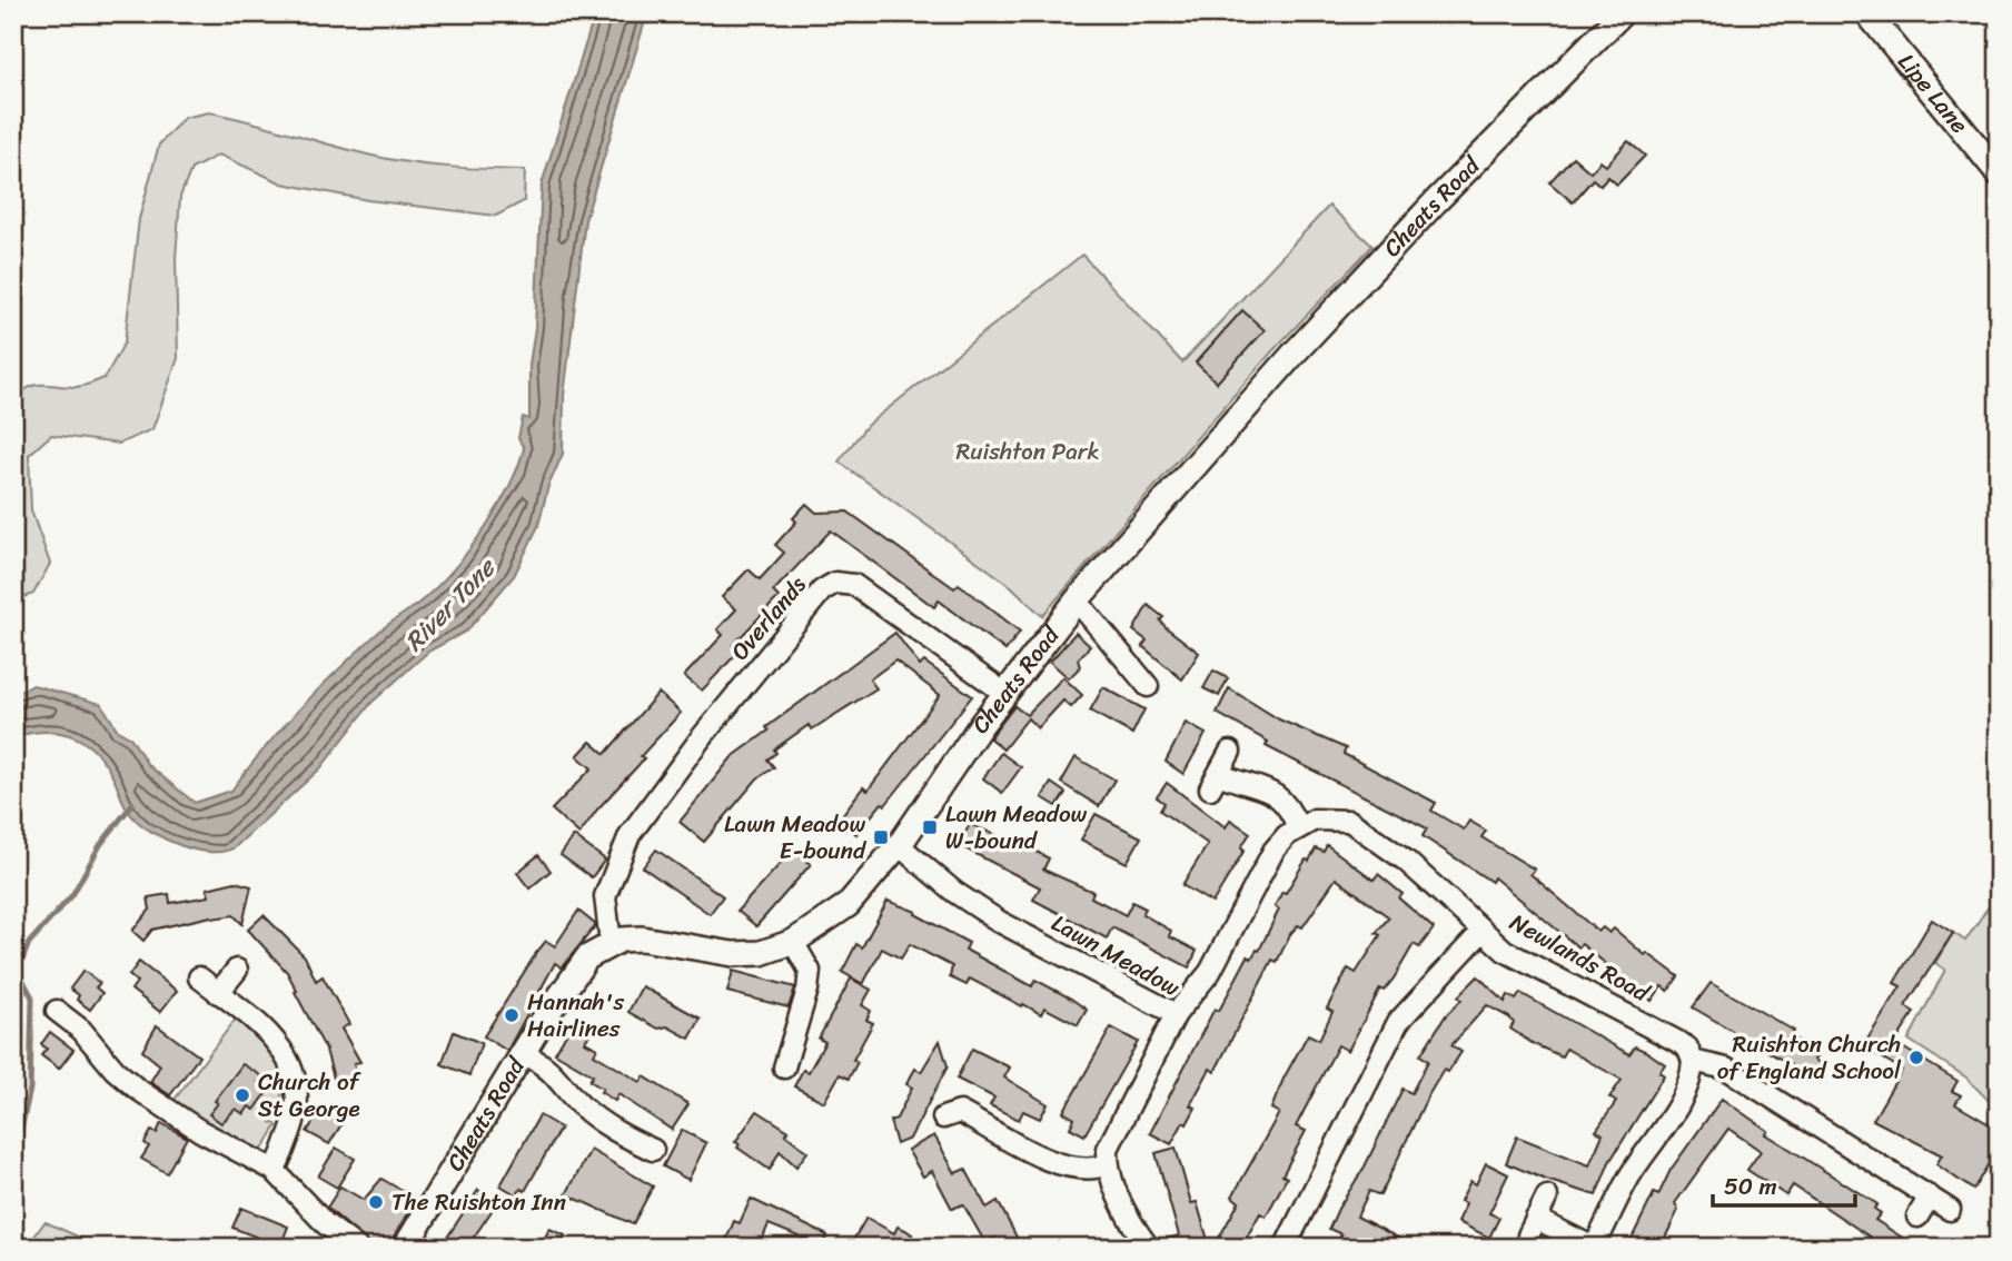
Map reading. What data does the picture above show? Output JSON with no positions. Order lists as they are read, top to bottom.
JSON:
{
  "streets": {
    "street": [
      "Lipe Lane",
      "Cheats Road",
      "Overlands",
      "Lawn Meadow",
      "Newlands Road"
    ]
  },
  "crossings": [
    ["Cheats Road", "Overlands"],
    ["Cheats Road", "Lawn Meadow"]
  ],
  "water": ["River Tone"],
  "parks": ["Ruishton Park"],
  "places": {
    "transit": ["Lawn Meadow W-bound", "Lawn Meadow E-bound"],
    "other": [
      "Hannah's Hairlines",
      "Ruishton Church of England School",
      "Church of St George",
      "The Ruishton Inn"
    ]
  },
  "scale_bar": "50 m"
}
